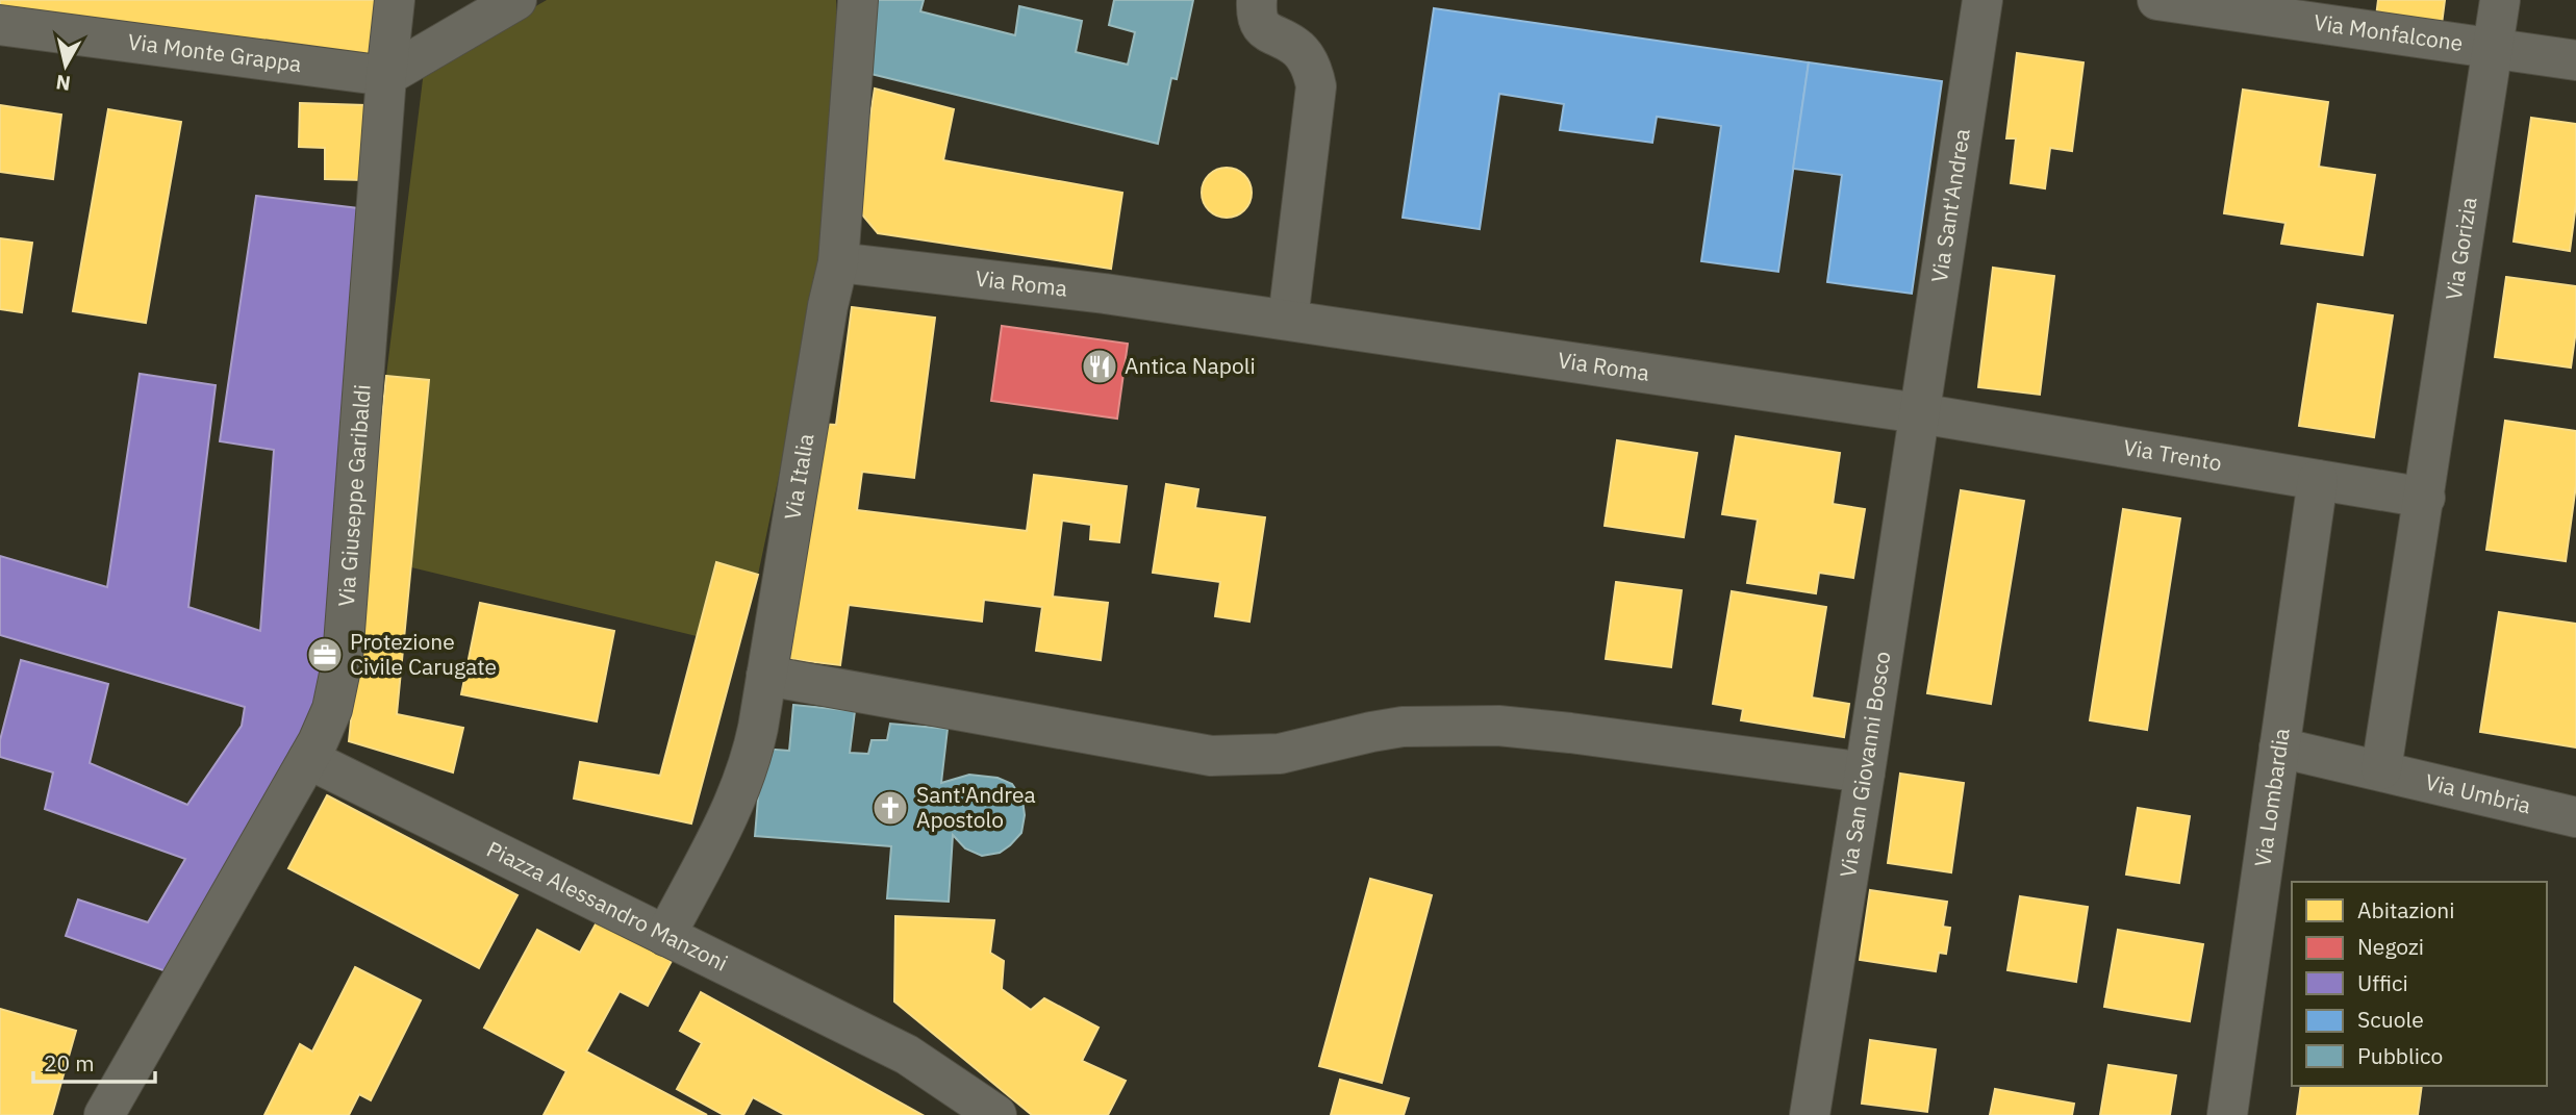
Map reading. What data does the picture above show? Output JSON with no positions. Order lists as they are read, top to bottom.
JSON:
{
  "streets": {
    "street": [
      "Via Monfalcone",
      "Via Monte Grappa",
      "Via Sant'Andrea",
      "Via Gorizia",
      "Via Roma",
      "Via Trento",
      "Via Italia",
      "Via Giuseppe Garibaldi",
      "Via San Giovanni Bosco",
      "Via Umbria",
      "Via Lombardia",
      "Piazza Alessandro Manzoni"
    ]
  },
  "crossings": [
    ["Via Monfalcone", "Via Gorizia"],
    ["Via Monte Grappa", "Via Giuseppe Garibaldi"],
    ["Via Sant'Andrea", "Via Roma"],
    ["Via Sant'Andrea", "Via Trento"],
    ["Via Sant'Andrea", "Via San Giovanni Bosco"],
    ["Via Gorizia", "Via Trento"],
    ["Via Gorizia", "Via Umbria"],
    ["Via Roma", "Via Trento"],
    ["Via Roma", "Via Italia"],
    ["Via Roma", "Via San Giovanni Bosco"],
    ["Via Trento", "Via San Giovanni Bosco"],
    ["Via Trento", "Via Lombardia"],
    ["Via Italia", "Piazza Alessandro Manzoni"],
    ["Via Giuseppe Garibaldi", "Piazza Alessandro Manzoni"],
    ["Via Umbria", "Via Lombardia"]
  ],
  "places": {
    "restaurant": ["Antica Napoli"],
    "office": ["Protezione Civile Carugate"],
    "church": ["Sant'Andrea Apostolo"]
  },
  "legend": [
    "Abitazioni",
    "Negozi",
    "Uffici",
    "Scuole",
    "Pubblico"
  ],
  "scale_bar": "20 m",
  "north": "bottom"
}
